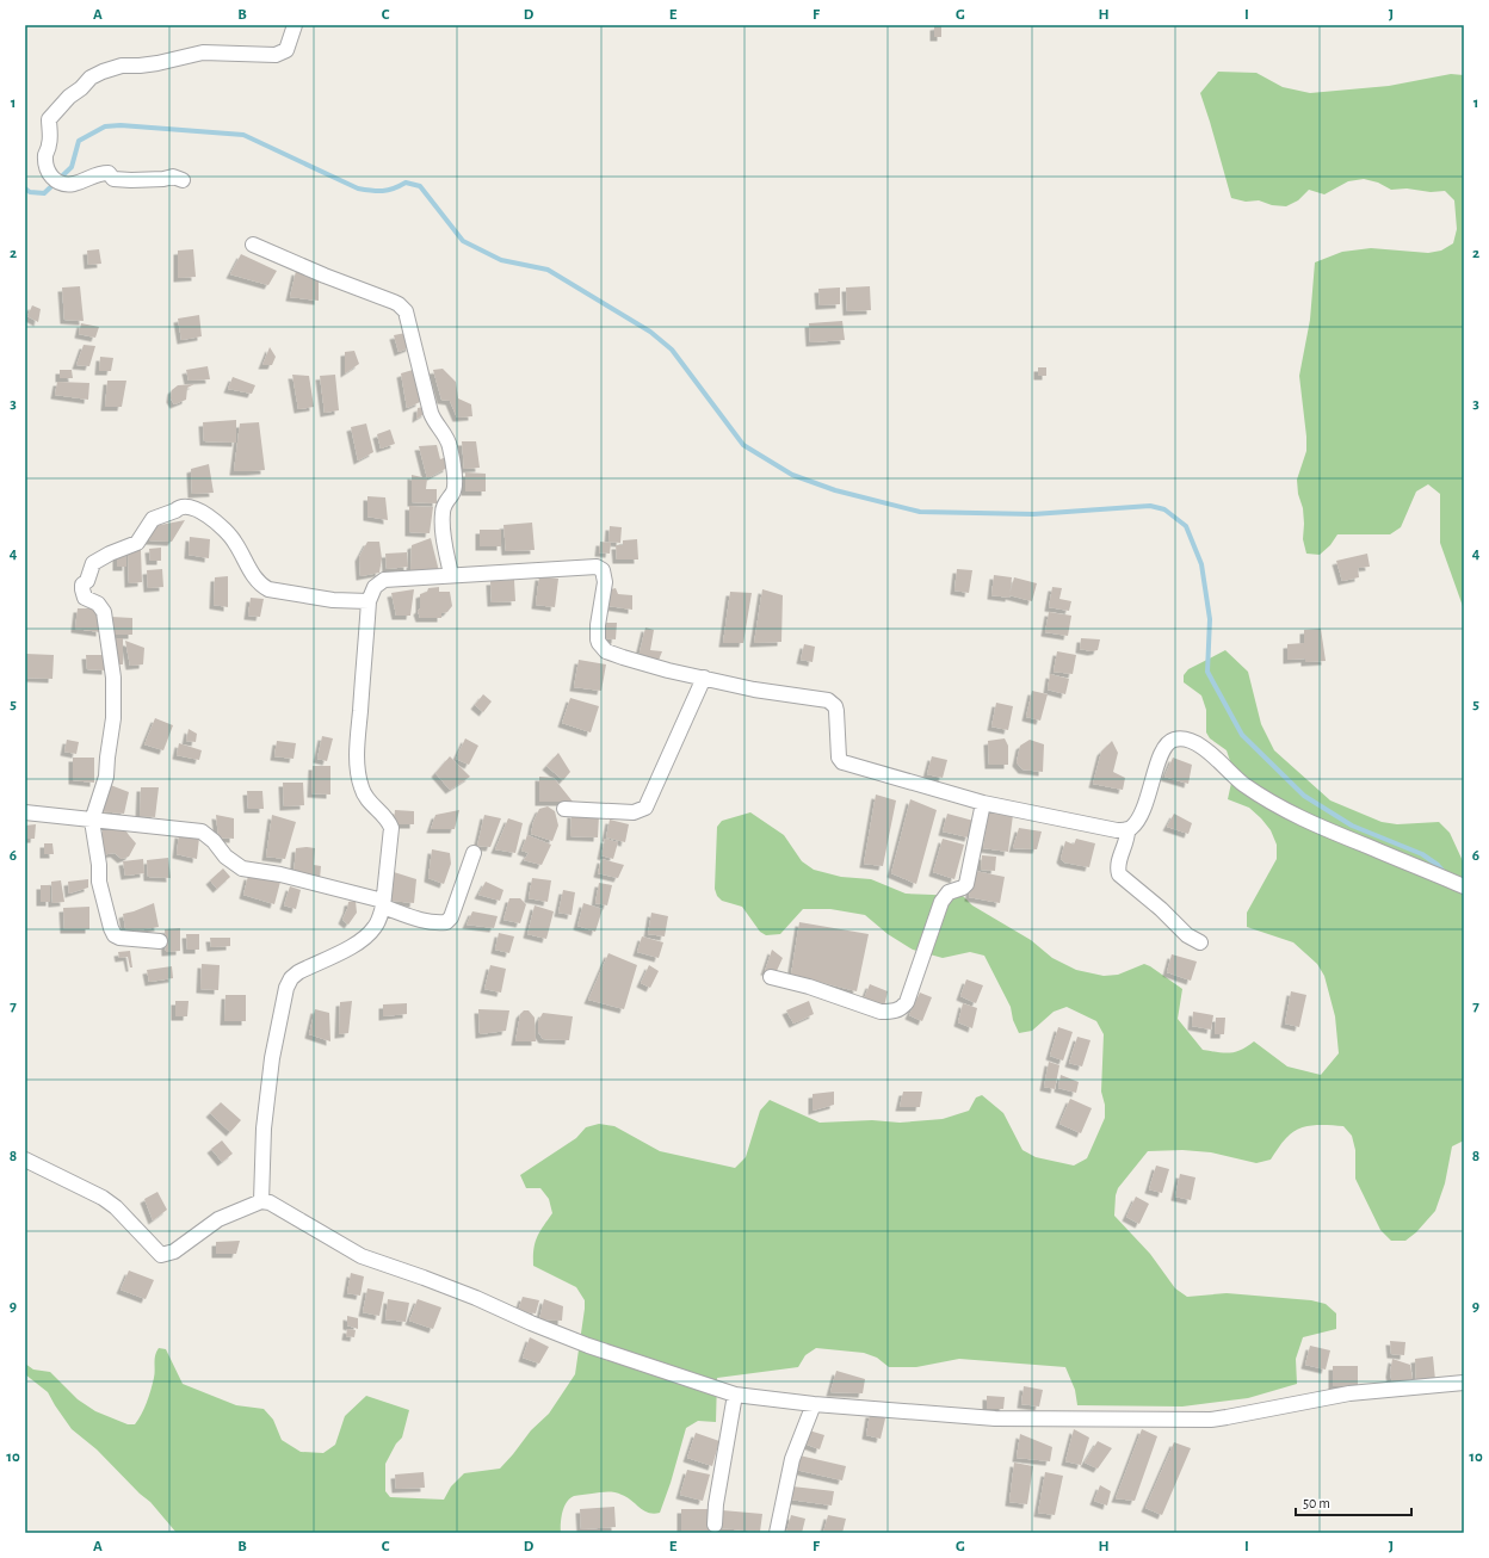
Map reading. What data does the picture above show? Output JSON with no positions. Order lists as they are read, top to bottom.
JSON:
{
  "scale_bar": "50 m",
  "grid": {
    "columns": [
      "A",
      "B",
      "C",
      "D",
      "E",
      "F",
      "G",
      "H",
      "I",
      "J"
    ],
    "rows": [
      "1",
      "2",
      "3",
      "4",
      "5",
      "6",
      "7",
      "8",
      "9",
      "10"
    ]
  }
}
